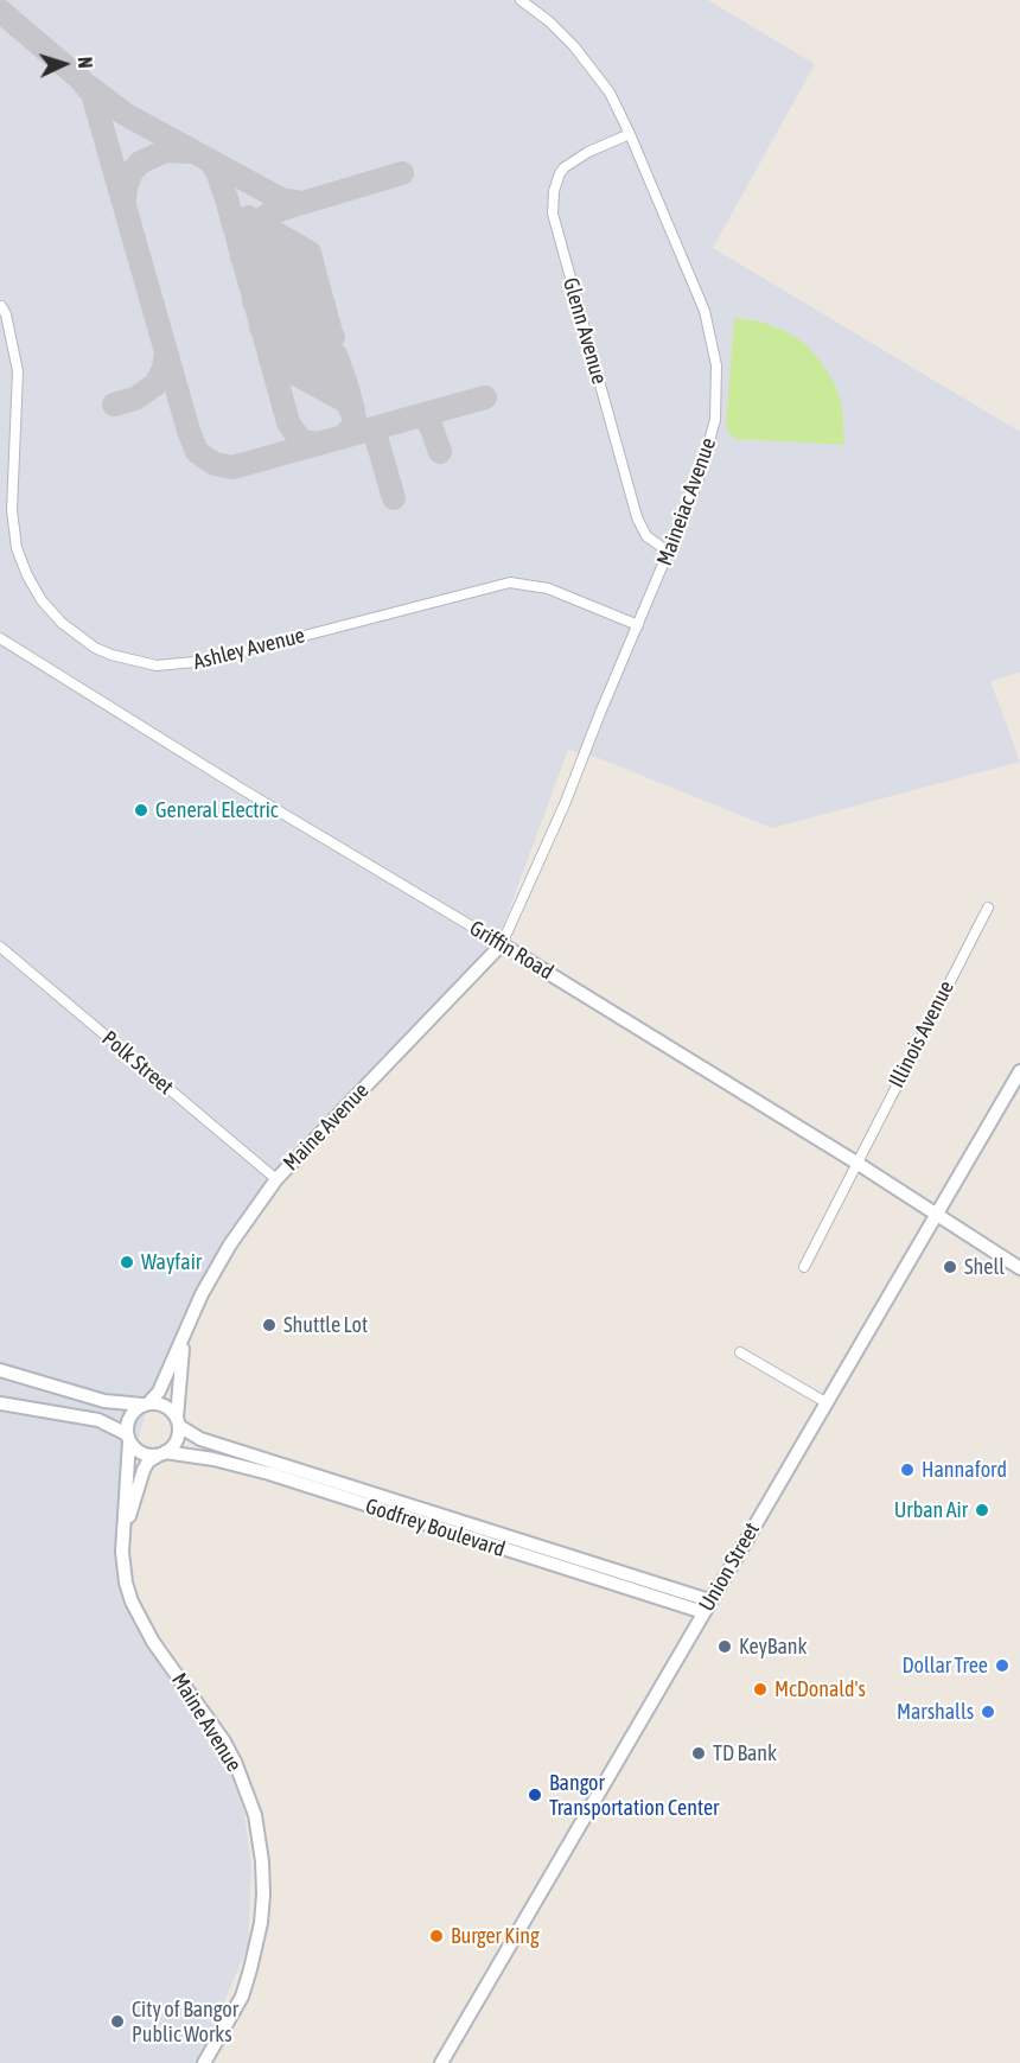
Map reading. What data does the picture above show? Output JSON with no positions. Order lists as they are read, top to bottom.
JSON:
{
  "streets": {
    "street": [
      "Glenn Avenue",
      "Maineiac Avenue",
      "Ashley Avenue",
      "Griffin Road",
      "Illinois Avenue",
      "Polk Street",
      "Maine Avenue",
      "Godfrey Boulevard",
      "Union Street"
    ]
  },
  "crossings": [
    ["Glenn Avenue", "Maineiac Avenue"],
    ["Maineiac Avenue", "Ashley Avenue"],
    ["Maineiac Avenue", "Griffin Road"],
    ["Maineiac Avenue", "Maine Avenue"],
    ["Griffin Road", "Illinois Avenue"],
    ["Griffin Road", "Maine Avenue"],
    ["Griffin Road", "Union Street"],
    ["Polk Street", "Maine Avenue"],
    ["Maine Avenue", "Godfrey Boulevard"],
    ["Godfrey Boulevard", "Union Street"]
  ],
  "places": [
    "General Electric",
    "Wayfair",
    "Shell",
    "Shuttle Lot",
    "Hannaford",
    "Urban Air",
    "KeyBank",
    "Dollar Tree",
    "McDonald's",
    "Marshalls",
    "TD Bank",
    "Bangor Transportation Center",
    "Burger King",
    "City of Bangor Public Works"
  ],
  "north": "right"
}
